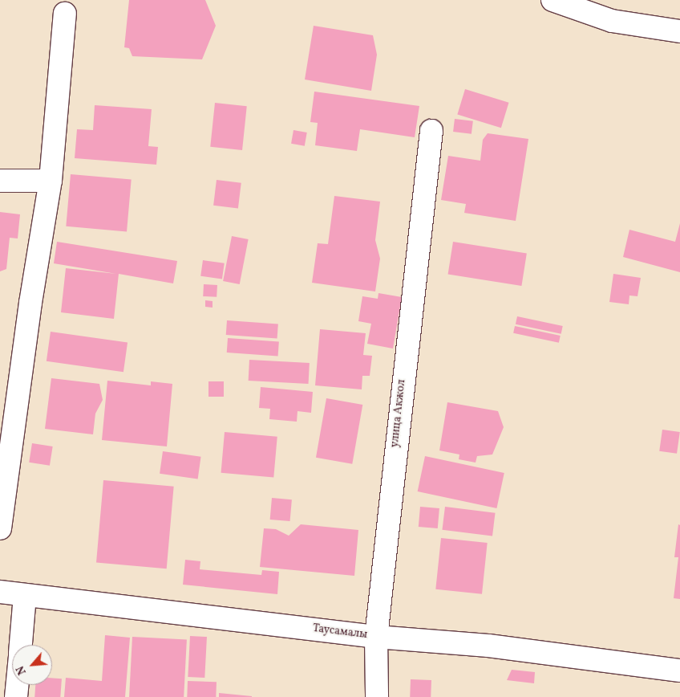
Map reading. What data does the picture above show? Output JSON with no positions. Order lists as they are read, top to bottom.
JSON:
{
  "streets": {
    "street": ["улица Акжол", "Таусамалы"]
  },
  "crossings": [
    ["улица Акжол", "Таусамалы"]
  ],
  "north": "bottom left"
}
